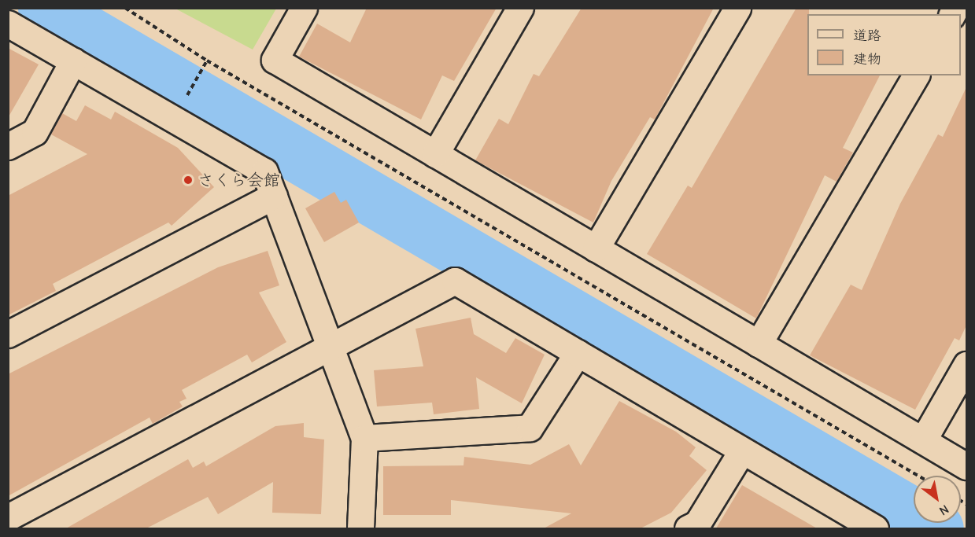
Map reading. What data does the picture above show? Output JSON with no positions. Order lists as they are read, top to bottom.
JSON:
{
  "places": ["さくら会館"],
  "legend": ["道路", "建物"],
  "north": "bottom right"
}
